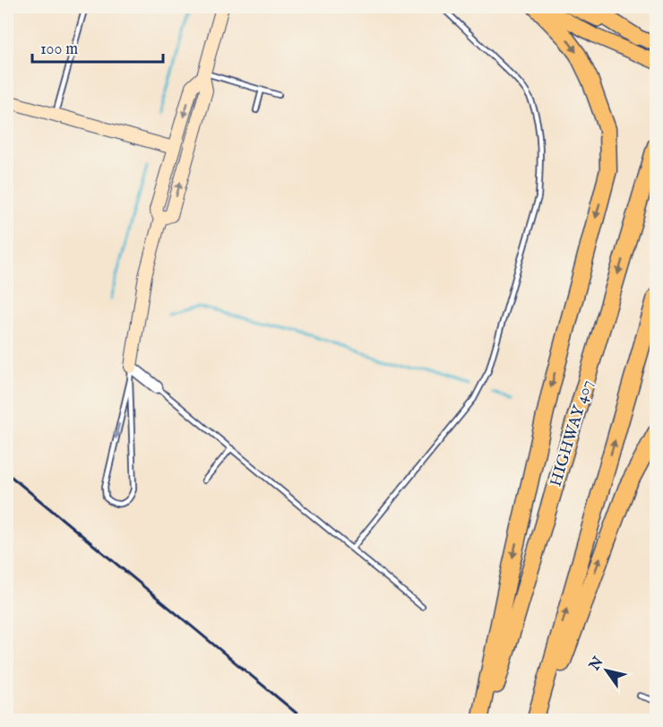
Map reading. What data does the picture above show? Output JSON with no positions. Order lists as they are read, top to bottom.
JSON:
{
  "streets": {
    "highway": ["HIGHWAY 407"]
  },
  "scale_bar": "100 m",
  "north": "top left"
}
